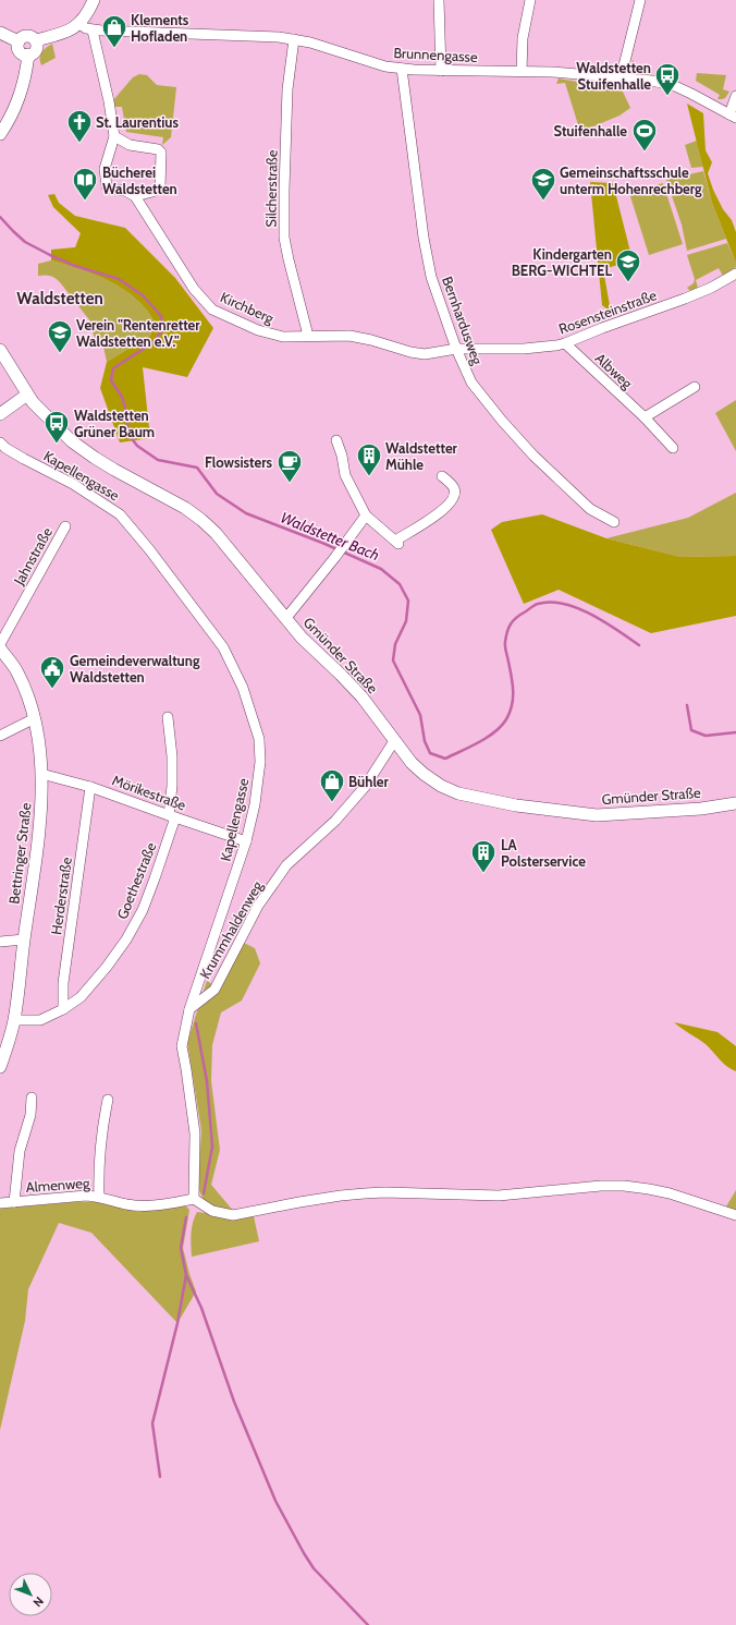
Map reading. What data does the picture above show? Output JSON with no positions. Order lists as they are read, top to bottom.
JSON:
{
  "streets": {
    "street": [
      "Brunnengasse",
      "Silcherstraße",
      "Kirchberg",
      "Rosensteinstraße",
      "Bernhardusweg",
      "Albweg",
      "Kapellengasse",
      "Jahnstraße",
      "Gmünder Straße",
      "Mörikestraße",
      "Bettringer Straße",
      "Goethestraße",
      "Herderstraße",
      "Krummhaldenweg",
      "Almenweg"
    ]
  },
  "crossings": [
    ["Brunnengasse", "Silcherstraße"],
    ["Brunnengasse", "Bernhardusweg"],
    ["Silcherstraße", "Kirchberg"],
    ["Kirchberg", "Rosensteinstraße"],
    ["Kirchberg", "Bernhardusweg"],
    ["Rosensteinstraße", "Bernhardusweg"],
    ["Rosensteinstraße", "Albweg"],
    ["Kapellengasse", "Mörikestraße"],
    ["Kapellengasse", "Krummhaldenweg"],
    ["Kapellengasse", "Almenweg"],
    ["Gmünder Straße", "Krummhaldenweg"],
    ["Mörikestraße", "Bettringer Straße"],
    ["Mörikestraße", "Goethestraße"],
    ["Mörikestraße", "Herderstraße"],
    ["Bettringer Straße", "Goethestraße"],
    ["Goethestraße", "Herderstraße"]
  ],
  "districts": ["Waldstetten"],
  "water": ["Waldstetter Bach"],
  "places": {
    "shop": ["Klements Hofladen", "Bühler"],
    "bus stop": ["Waldstetten Stuifenhalle", "Waldstetten Grüner Baum"],
    "church": ["St. Laurentius"],
    "sports": ["Stuifenhalle"],
    "library": ["Bücherei Waldstetten"],
    "school or university": ["Gemeinschaftsschule unterm Hohenrechberg", "Kindergarten BERG-WICHTEL", "Verein \"Rentenretter Waldstetten e.V.\""],
    "building": ["Waldstetter Mühle", "LA Polsterservice"],
    "cafe": ["Flowsisters"],
    "public building": ["Gemeindeverwaltung Waldstetten"]
  },
  "north": "bottom right"
}
